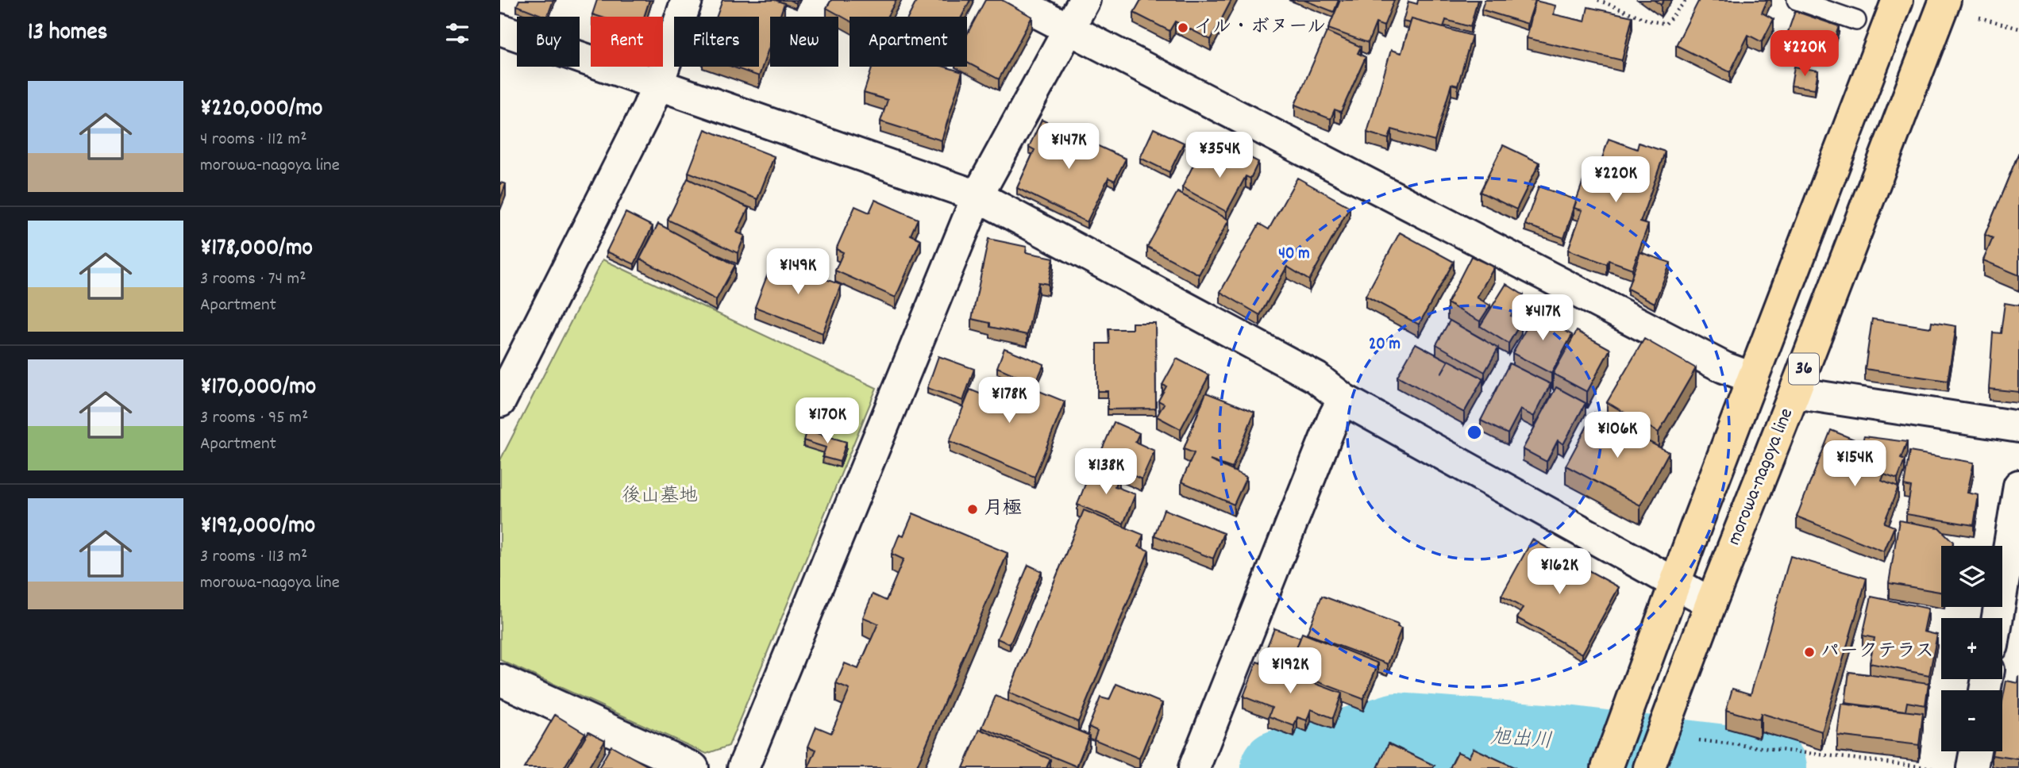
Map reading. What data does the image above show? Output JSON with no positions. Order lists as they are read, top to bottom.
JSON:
{
  "streets": {
    "main road": ["36", "morowa-nagoya line"]
  },
  "water": ["旭出川"],
  "parks": ["後山墓地"],
  "places": ["イル・ボヌール", "月極", "パークテラス"],
  "page": {
    "heading": "13 homes",
    "chip": [
      "Buy",
      "Rent",
      "Filters",
      "New",
      "Apartment"
    ],
    "price": [
      "¥220K",
      "¥147K",
      "¥354K",
      "¥220K",
      "¥149K",
      "¥417K",
      "¥178K",
      "¥170K",
      "¥106K",
      "¥154K",
      "¥138K",
      "¥162K",
      "¥192K"
    ],
    "list": [
      {
        "name": "¥220,000/mo",
        "note": "4 rooms · 112 m² · morowa-nagoya line"
      },
      {
        "name": "¥178,000/mo",
        "note": "3 rooms · 74 m² · Apartment"
      },
      {
        "name": "¥170,000/mo",
        "note": "3 rooms · 95 m² · Apartment"
      },
      {
        "name": "¥192,000/mo",
        "note": "3 rooms · 113 m² · morowa-nagoya line"
      }
    ],
    "map_buttons": ["+", "−"]
  },
  "rings": ["40 m", "20 m"]
}
